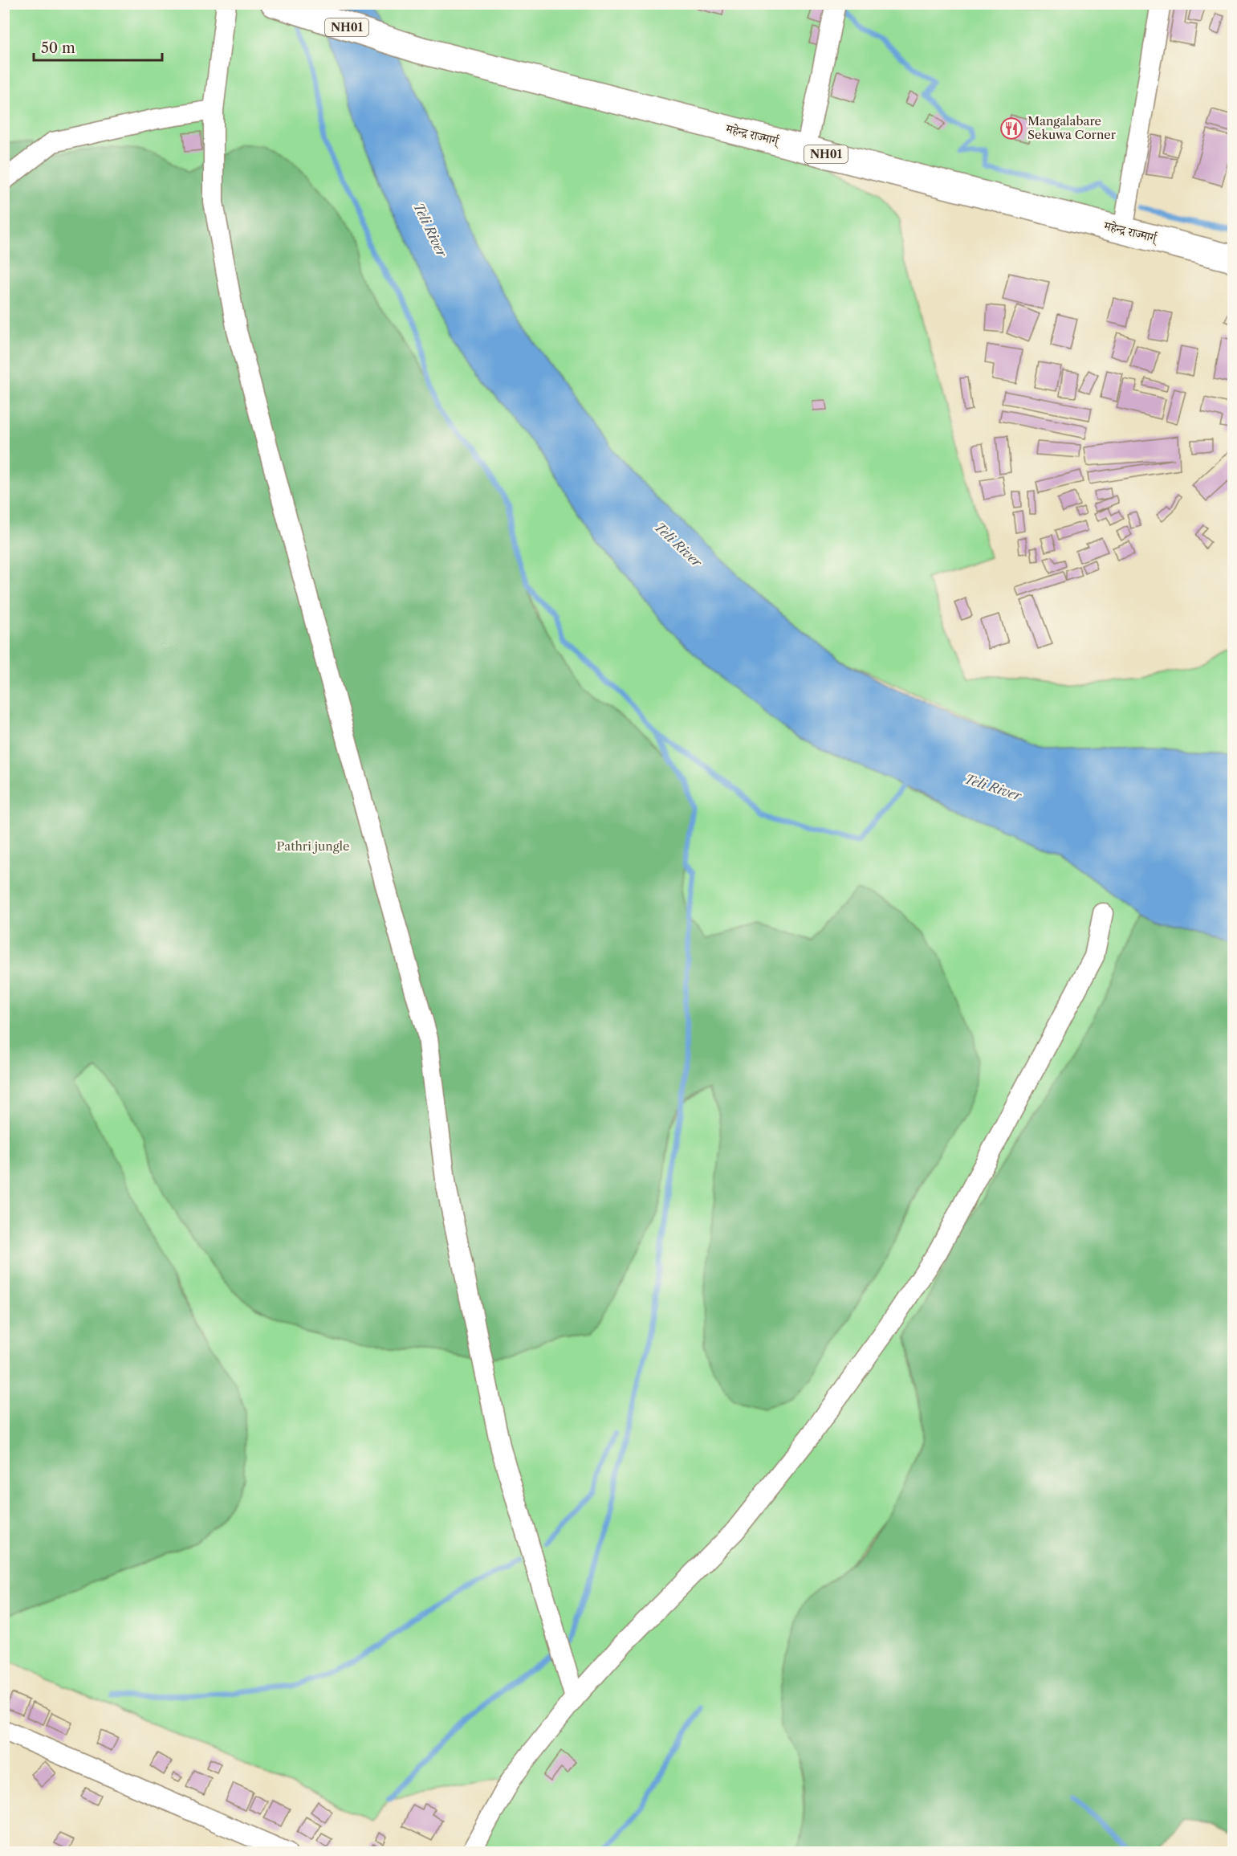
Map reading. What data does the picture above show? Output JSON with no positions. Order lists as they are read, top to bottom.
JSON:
{
  "streets": {
    "highway": ["NH01", "महेन्द्र राज्मार्ग्"]
  },
  "water": ["Teli River"],
  "parks": ["Pathri jungle"],
  "places": {
    "restaurant": ["Mangalabare Sekuwa Corner"]
  },
  "scale_bar": "50 m"
}
